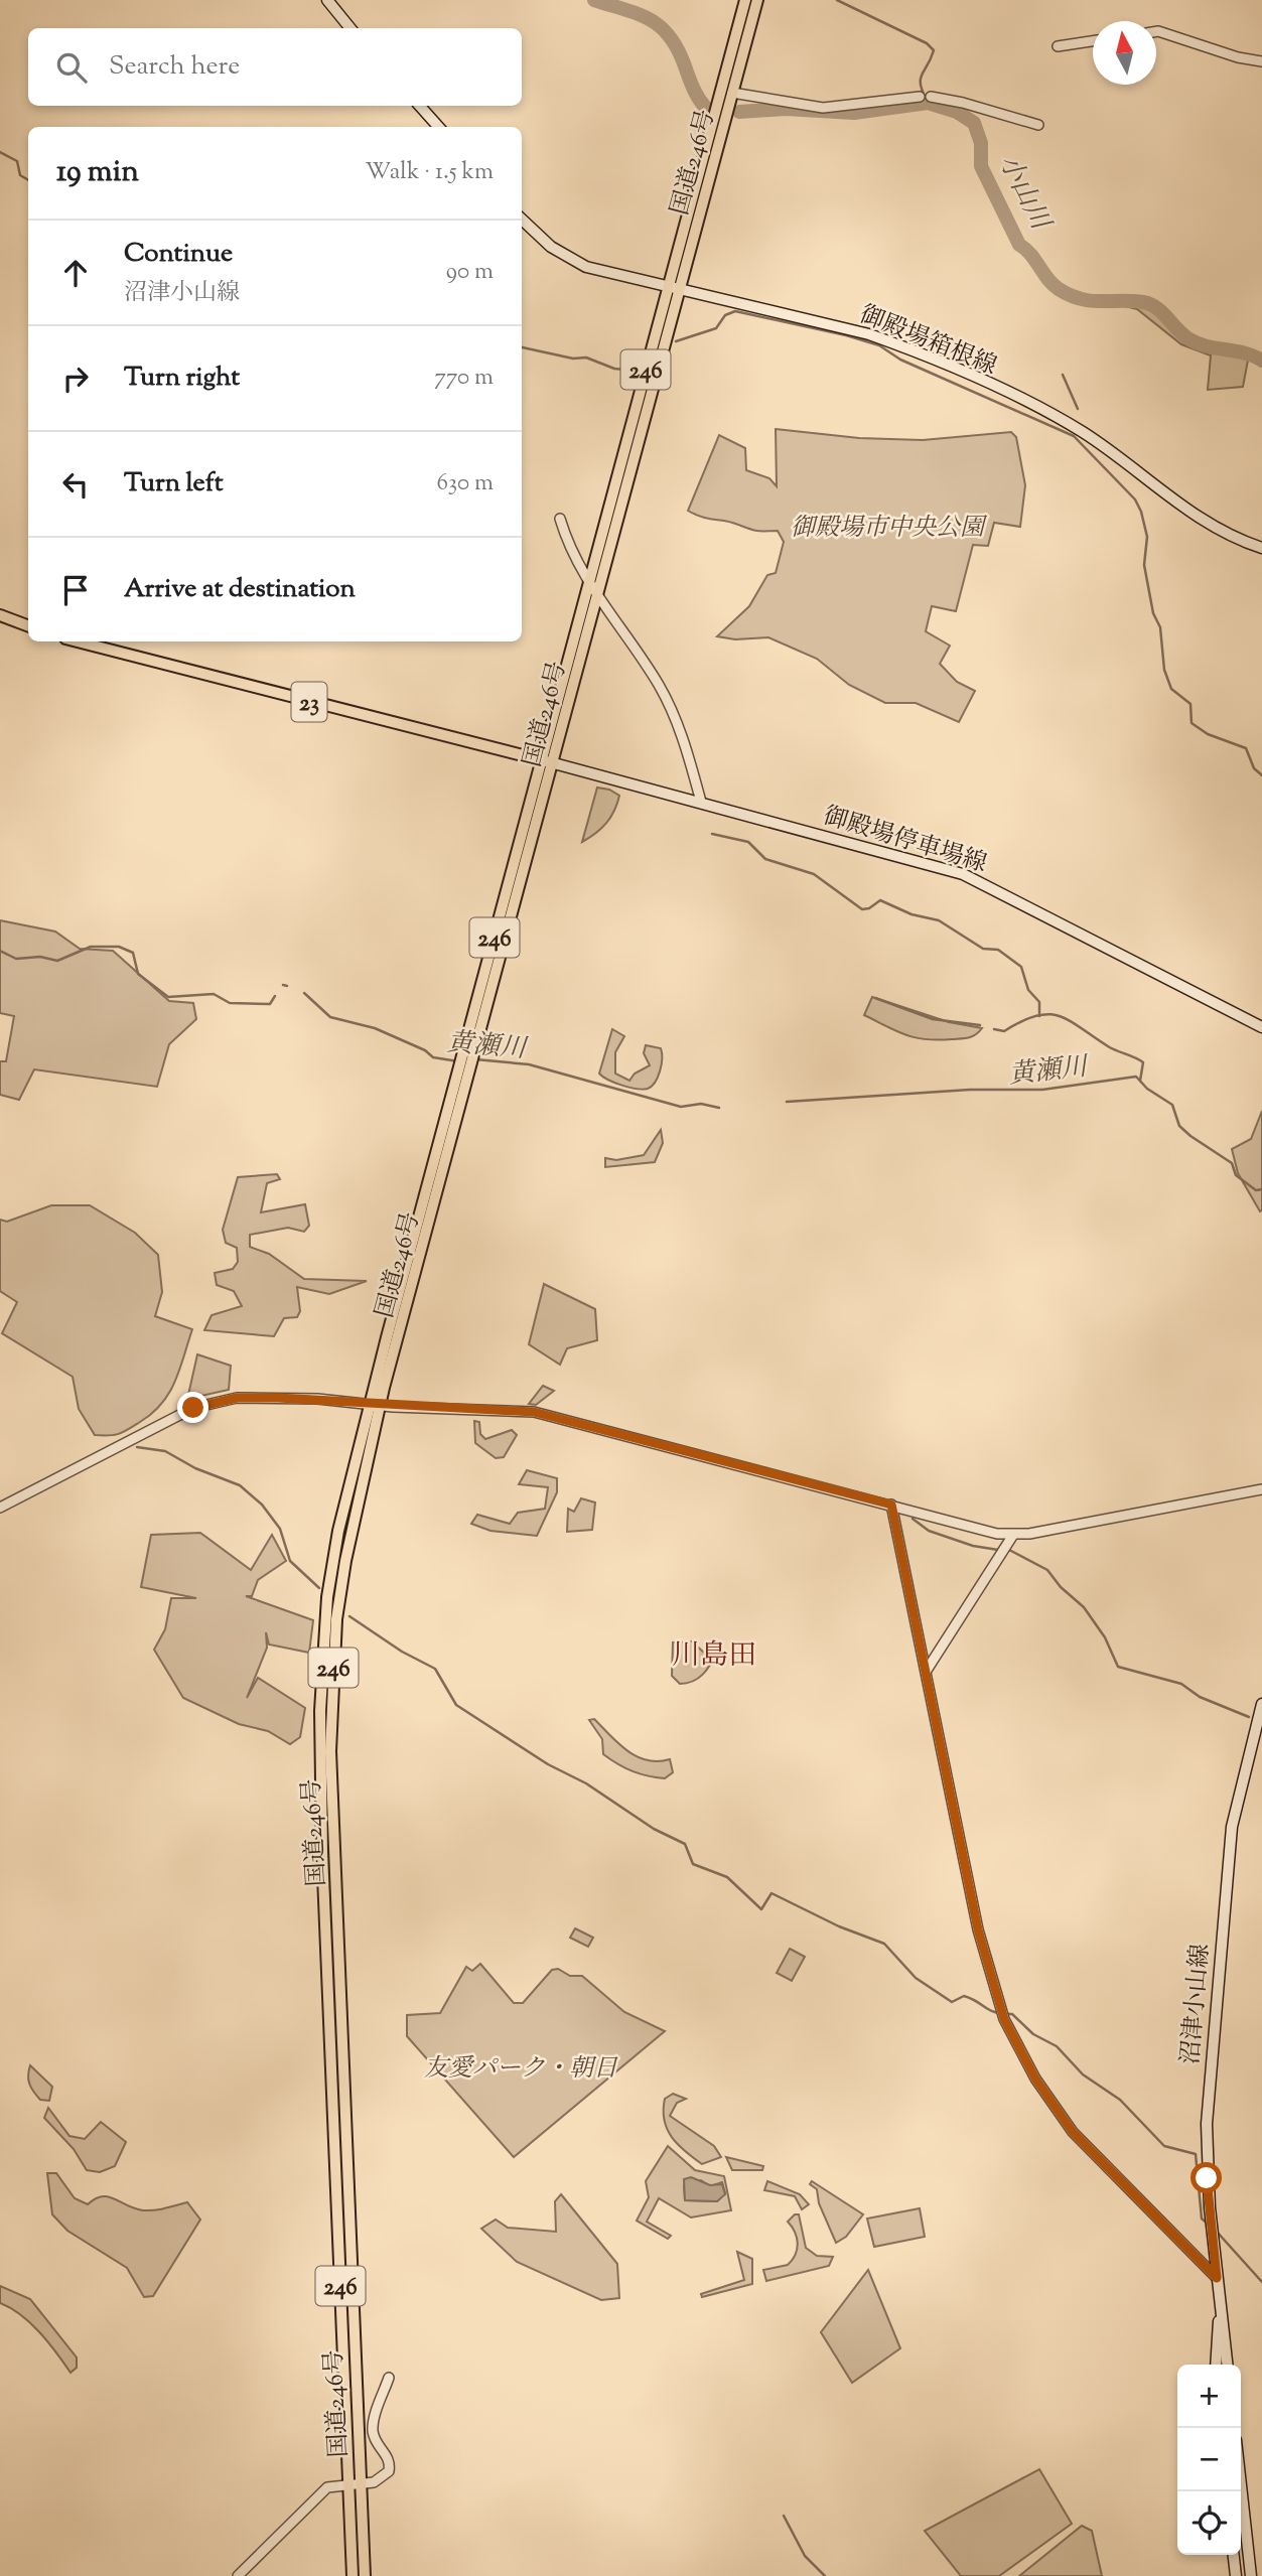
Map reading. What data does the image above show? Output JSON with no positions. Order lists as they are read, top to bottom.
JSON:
{
  "streets": {
    "main road": [
      "国道246号",
      "御殿場箱根線",
      "246",
      "23",
      "御殿場停車場線",
      "沼津小山線"
    ]
  },
  "crossings": [
    ["国道246号", "御殿場箱根線"],
    ["国道246号", "23"],
    ["国道246号", "御殿場停車場線"],
    ["23", "御殿場停車場線"]
  ],
  "districts": ["川島田"],
  "water": ["小山川", "黄瀬川"],
  "parks": ["御殿場市中央公園", "友愛パーク・朝日"],
  "north": "top",
  "page": {
    "search": "Search here",
    "heading": ["19 min", "Walk · 1.5 km"],
    "list": [
      ["Continue", "沼津小山線", "90 m"],
      ["Turn right", "770 m"],
      ["Turn left", "630 m"],
      "Arrive at destination"
    ],
    "map_buttons": ["+", "−"]
  }
}
